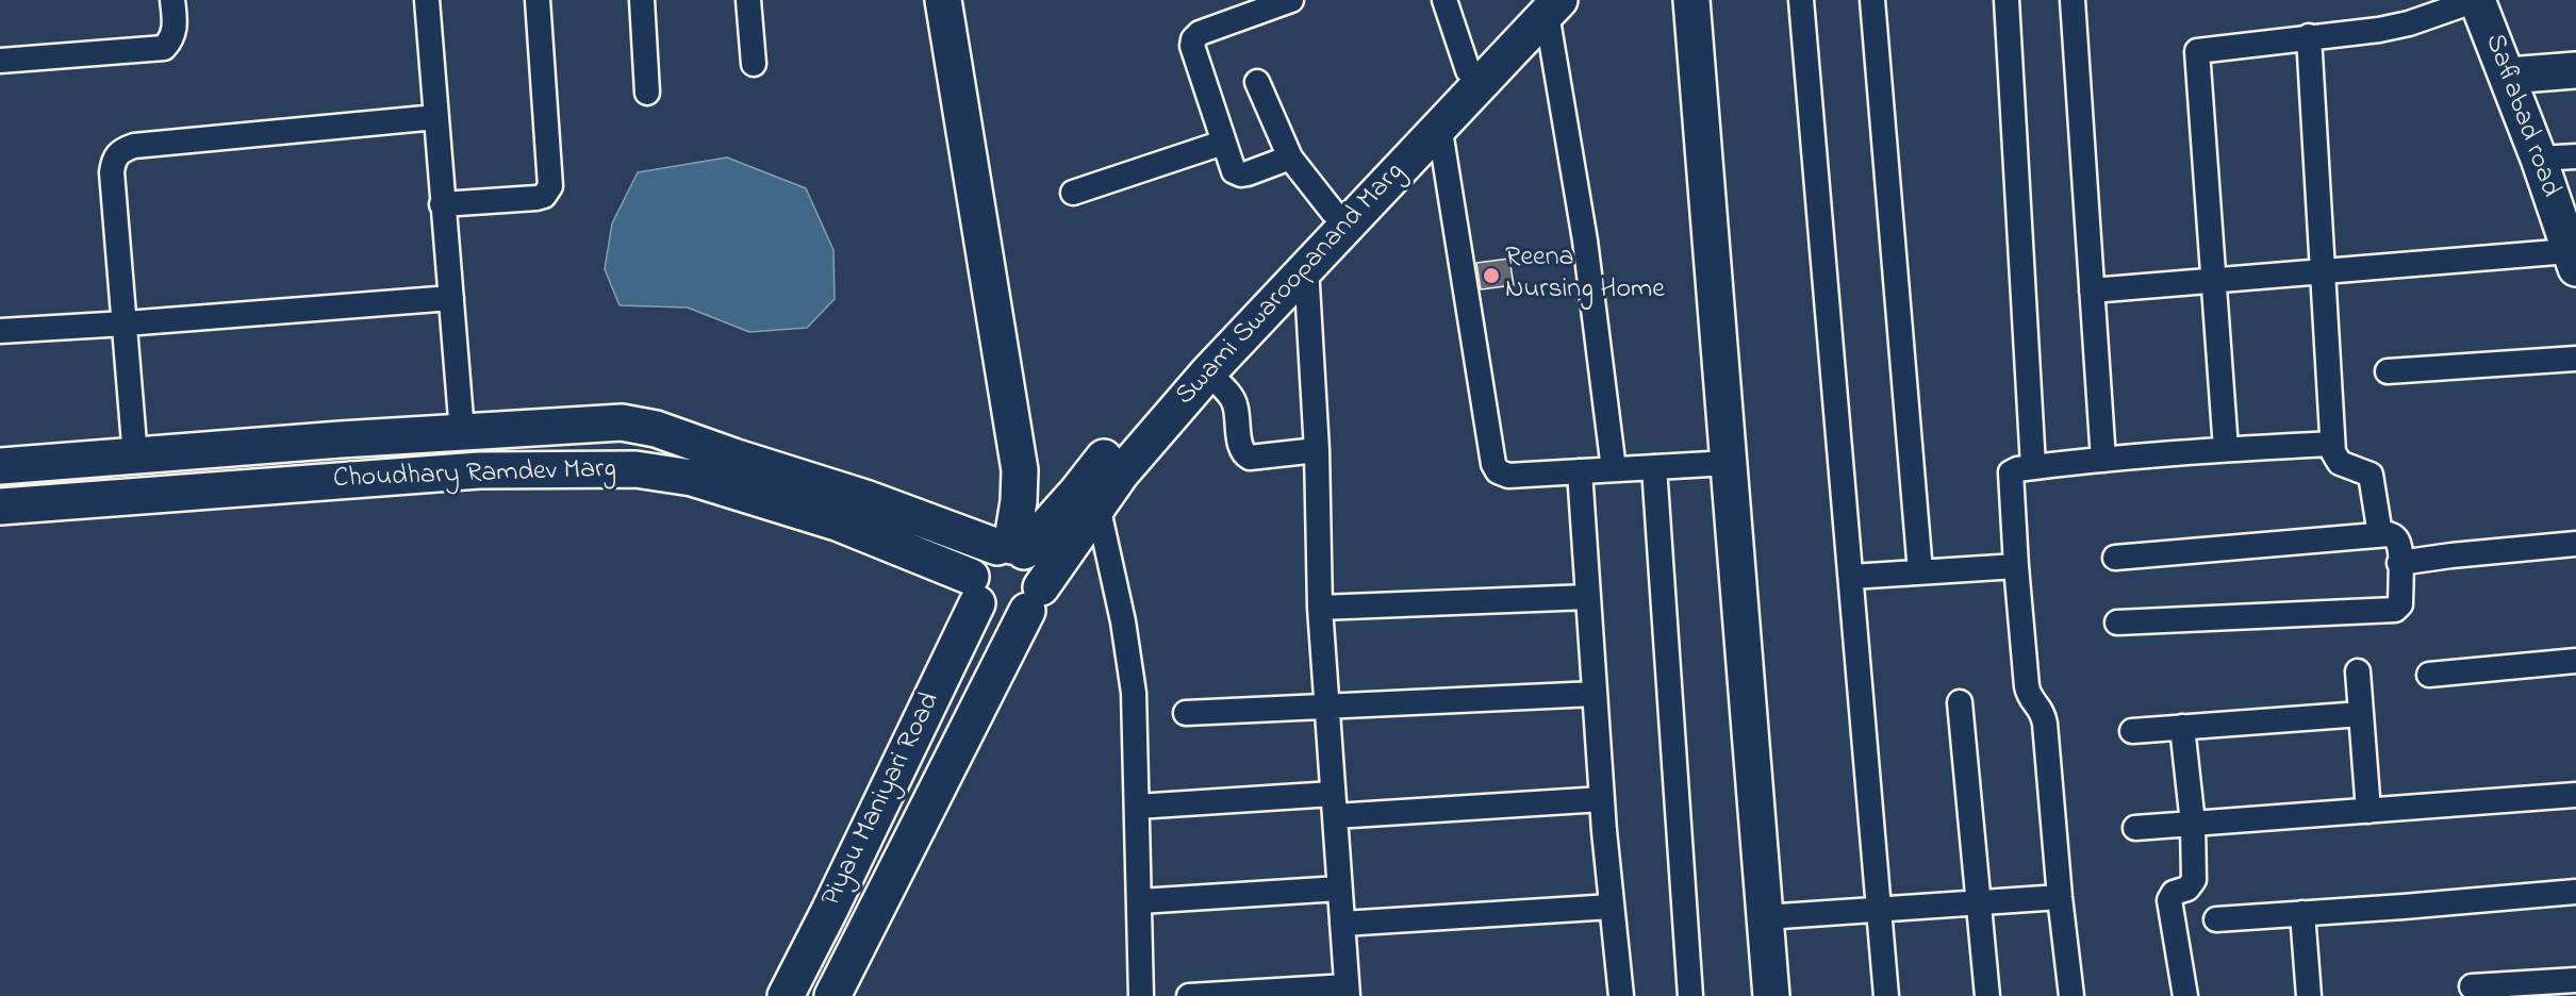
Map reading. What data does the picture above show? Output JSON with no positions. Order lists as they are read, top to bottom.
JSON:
{
  "streets": {
    "street": [
      "Safiabad road",
      "Swami Swaroopanand Marg",
      "Choudhary Ramdev Marg",
      "Piyau Maniyari Road"
    ]
  },
  "crossings": [
    ["Swami Swaroopanand Marg", "Choudhary Ramdev Marg"],
    ["Swami Swaroopanand Marg", "Piyau Maniyari Road"],
    ["Choudhary Ramdev Marg", "Piyau Maniyari Road"]
  ],
  "places": ["Reena Nursing Home"]
}
